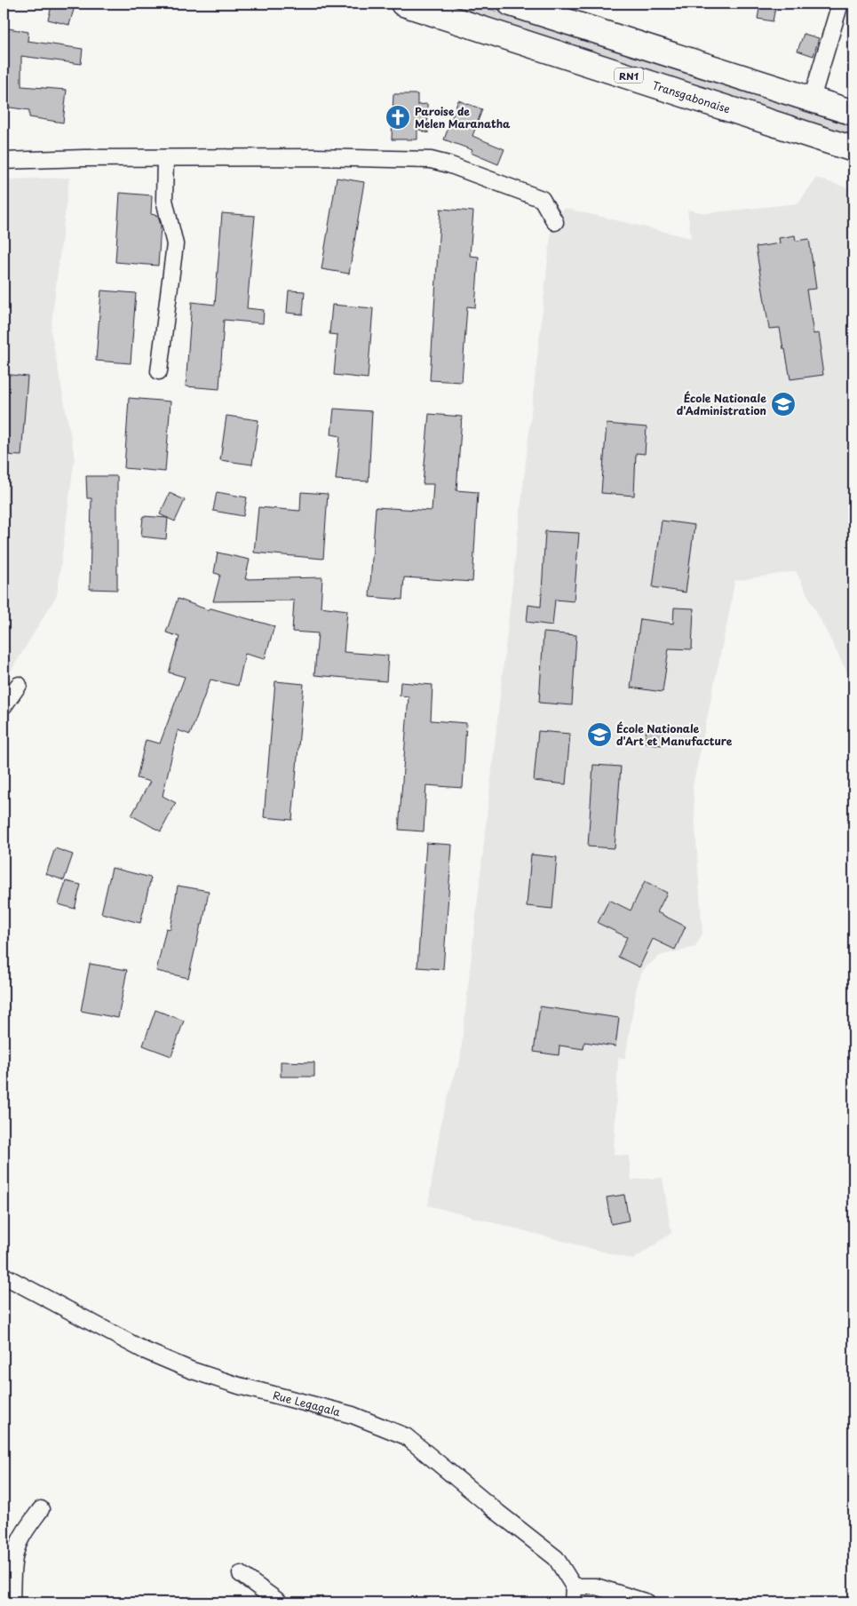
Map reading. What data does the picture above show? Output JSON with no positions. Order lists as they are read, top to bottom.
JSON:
{
  "streets": {
    "highway": ["RN1", "Transgabonaise"],
    "street": ["Rue Legagala"]
  },
  "places": {
    "church": ["Paroise de Melen Maranatha"],
    "school or university": ["École Nationale d'Administration", "École Nationale d'Art et Manufacture"]
  }
}
